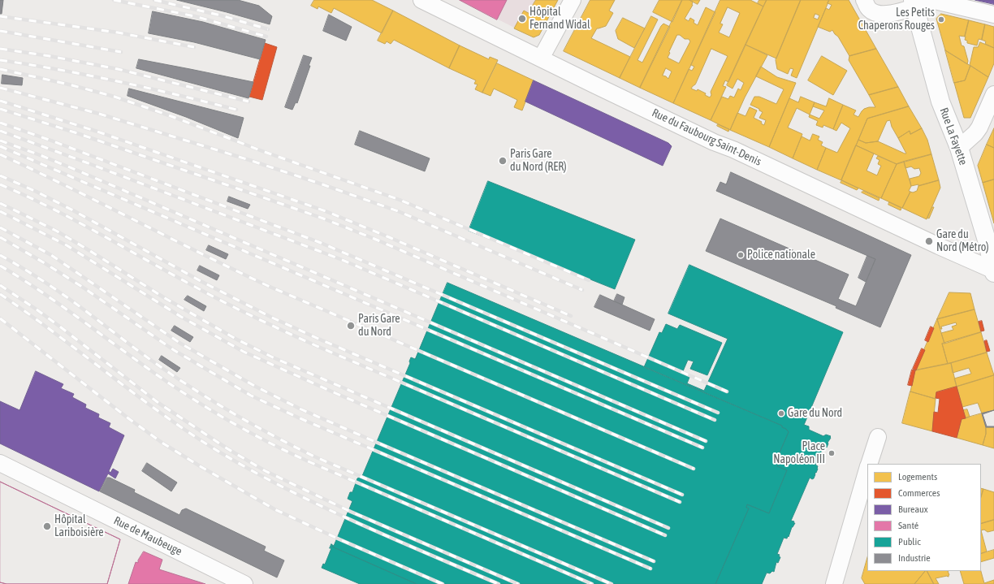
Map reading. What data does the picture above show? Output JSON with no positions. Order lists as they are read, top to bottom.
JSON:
{
  "streets": {
    "main road": ["Rue La Fayette"],
    "street": ["Rue du Faubourg Saint-Denis", "Rue de Maubeuge"]
  },
  "crossings": [
    ["Rue La Fayette", "Rue du Faubourg Saint-Denis"]
  ],
  "places": [
    "Hôpital Fernand Widal",
    "Les Petits Chaperons Rouges",
    "Paris Gare du Nord (RER)",
    "Gare du Nord (Métro)",
    "Police nationale",
    "Paris Gare du Nord",
    "Gare du Nord",
    "Place Napoléon III",
    "Hôpital Lariboisière"
  ],
  "legend": [
    "Logements",
    "Commerces",
    "Bureaux",
    "Santé",
    "Public",
    "Industrie"
  ]
}
